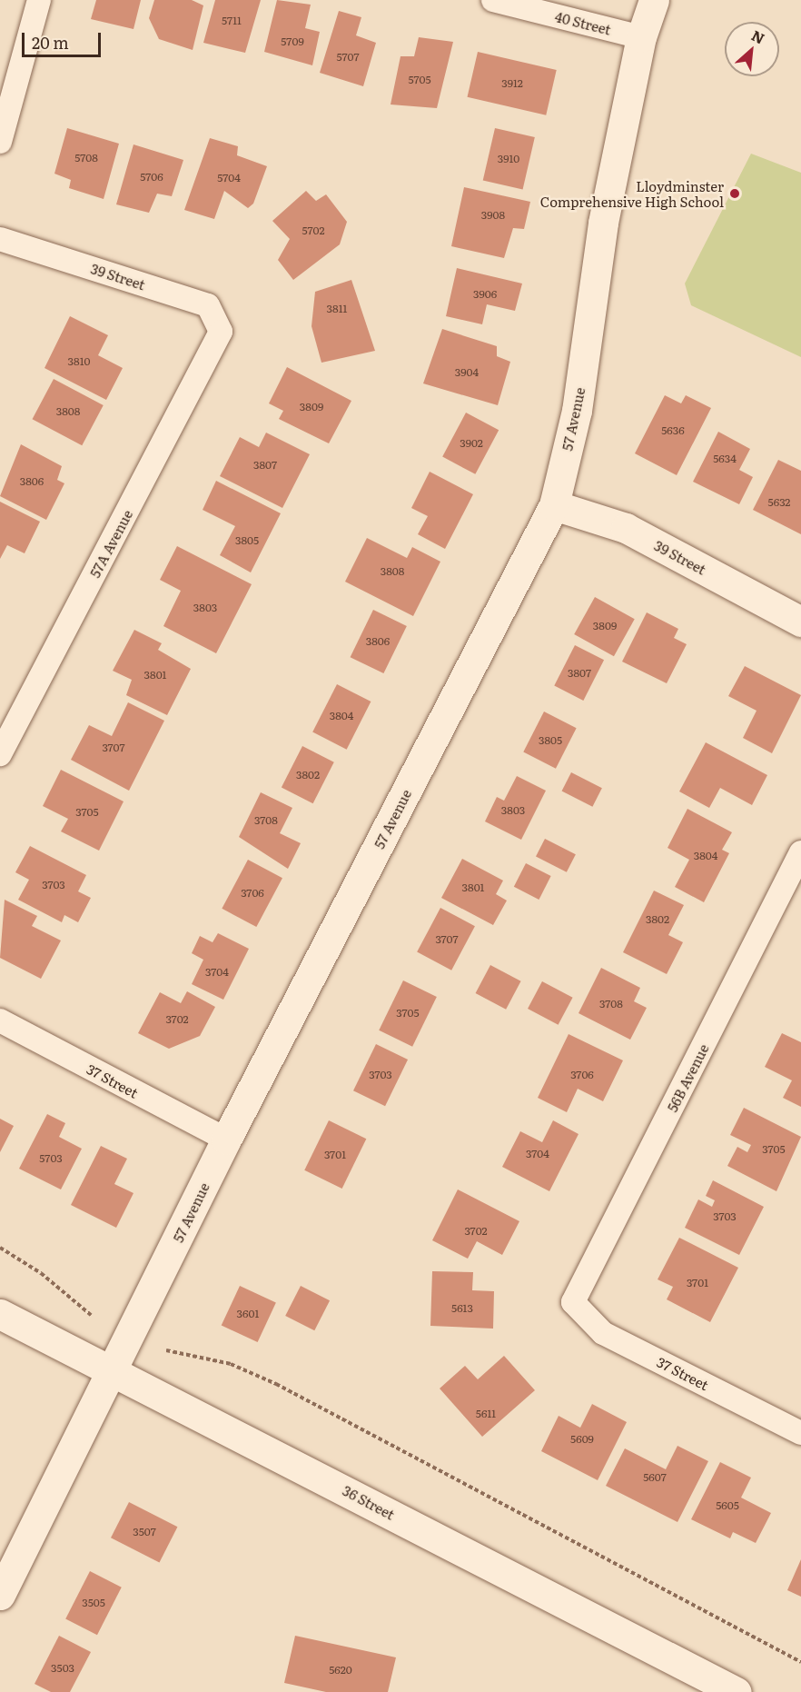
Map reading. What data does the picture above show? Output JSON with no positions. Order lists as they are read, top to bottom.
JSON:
{
  "streets": {
    "street": [
      "40 Street",
      "39 Street",
      "57 Avenue",
      "57A Avenue",
      "56B Avenue",
      "37 Street",
      "36 Street"
    ]
  },
  "crossings": [
    ["40 Street", "57 Avenue"],
    ["39 Street", "57 Avenue"],
    ["39 Street", "57A Avenue"],
    ["57 Avenue", "37 Street"],
    ["57 Avenue", "36 Street"],
    ["56B Avenue", "37 Street"]
  ],
  "places": ["Lloydminster Comprehensive High School"],
  "house_numbers": [
    "5711",
    "5709",
    "5707",
    "5705",
    "3912",
    "5708",
    "3910",
    "5706",
    "5704",
    "3908",
    "5702",
    "3906",
    "3811",
    "3810",
    "3904",
    "3809",
    "3808",
    "5636",
    "3902",
    "5634",
    "3807",
    "3806",
    "5632",
    "3805",
    "3808",
    "3803",
    "3809",
    "3806",
    "3807",
    "3801",
    "3804",
    "3805",
    "3707",
    "3802",
    "3803",
    "3705",
    "3708",
    "3804",
    "3703",
    "3801",
    "3706",
    "3802",
    "3707",
    "3704",
    "3708",
    "3705",
    "3702",
    "3703",
    "3706",
    "3705",
    "3704",
    "3701",
    "5703",
    "3703",
    "3702",
    "3701",
    "5613",
    "3601",
    "5611",
    "5609",
    "5607",
    "5605",
    "3507",
    "3505",
    "3503",
    "5620"
  ],
  "scale_bar": "20 m",
  "north": "top right"
}
